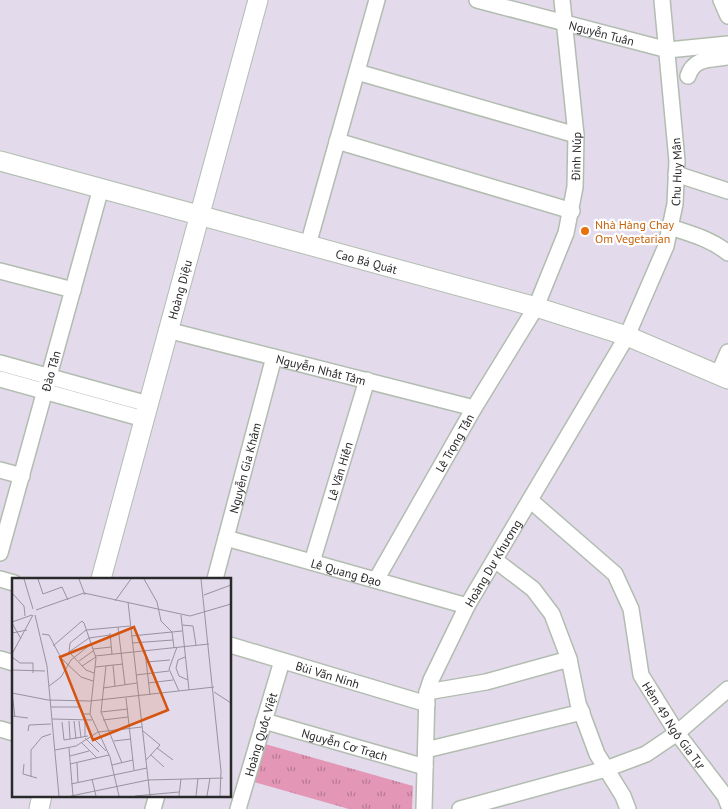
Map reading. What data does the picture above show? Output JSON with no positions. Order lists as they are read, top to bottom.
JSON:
{
  "streets": {
    "street": [
      "Nguyễn Tuân",
      "Đinh Núp",
      "Chu Huy Mân",
      "Cao Bá Quát",
      "Hoàng Diệu",
      "Nguyễn Nhất Tâm",
      "Đào Tấn",
      "Lê Trọng Tấn",
      "Nguyễn Gia Khảm",
      "Lê Văn Hiến",
      "Hoàng Dư Khương",
      "Lê Quang Đạo",
      "Bùi Văn Ninh",
      "Hẻm 49 Ngô Gia Tự",
      "Hoàng Quốc Việt",
      "Nguyễn Cơ Trạch"
    ]
  },
  "crossings": [
    ["Nguyễn Tuân", "Đinh Núp"],
    ["Nguyễn Tuân", "Chu Huy Mân"],
    ["Đinh Núp", "Cao Bá Quát"],
    ["Đinh Núp", "Lê Trọng Tấn"],
    ["Chu Huy Mân", "Cao Bá Quát"],
    ["Chu Huy Mân", "Hoàng Dư Khương"],
    ["Cao Bá Quát", "Hoàng Diệu"],
    ["Cao Bá Quát", "Đào Tấn"],
    ["Cao Bá Quát", "Lê Trọng Tấn"],
    ["Cao Bá Quát", "Hoàng Dư Khương"],
    ["Hoàng Diệu", "Nguyễn Nhất Tâm"],
    ["Nguyễn Nhất Tâm", "Lê Trọng Tấn"],
    ["Nguyễn Nhất Tâm", "Nguyễn Gia Khảm"],
    ["Nguyễn Nhất Tâm", "Lê Văn Hiến"],
    ["Lê Trọng Tấn", "Lê Quang Đạo"],
    ["Nguyễn Gia Khảm", "Lê Quang Đạo"],
    ["Lê Văn Hiến", "Lê Quang Đạo"],
    ["Hoàng Dư Khương", "Lê Quang Đạo"],
    ["Hoàng Dư Khương", "Bùi Văn Ninh"],
    ["Hoàng Dư Khương", "Hẻm 49 Ngô Gia Tự"],
    ["Hoàng Dư Khương", "Nguyễn Cơ Trạch"],
    ["Bùi Văn Ninh", "Hoàng Quốc Việt"],
    ["Hoàng Quốc Việt", "Nguyễn Cơ Trạch"]
  ],
  "places": ["Nhà Hàng Chay Om Vegetarian"]
}
